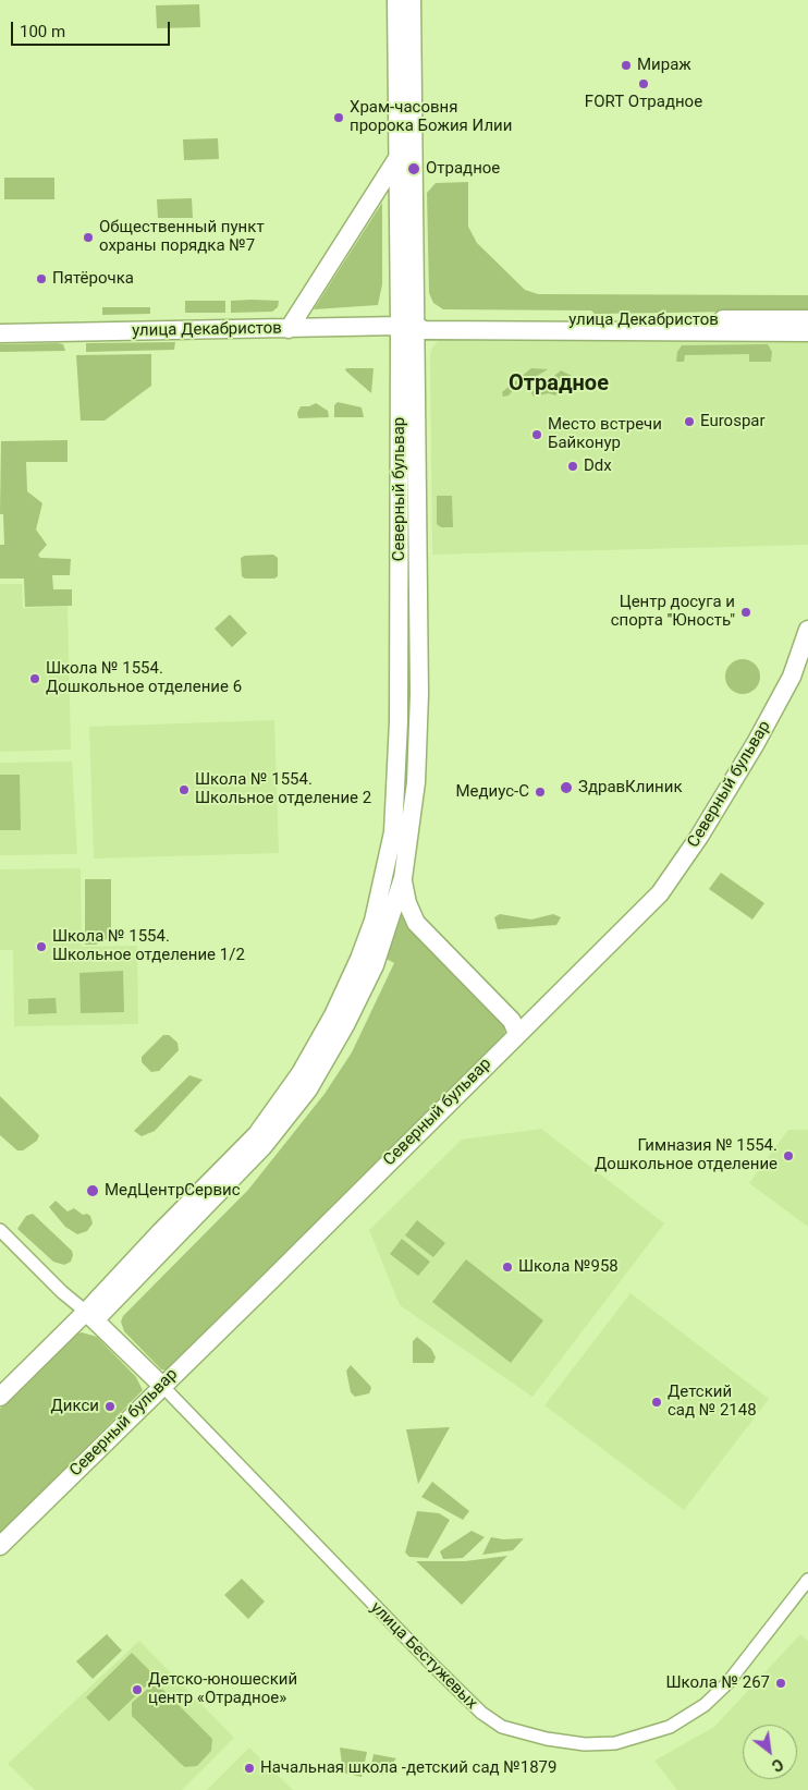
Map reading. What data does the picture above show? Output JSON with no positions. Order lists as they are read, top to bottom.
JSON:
{
  "streets": {
    "main road": ["улица Декабристов", "Северный бульвар", "улица Бестужевых"]
  },
  "crossings": [
    ["улица Декабристов", "Северный бульвар"],
    ["Северный бульвар", "улица Бестужевых"]
  ],
  "districts": ["Отрадное"],
  "places": [
    "Мираж",
    "FORT Отрадное",
    "Храм-часовня пророка Божия Илии",
    "Отрадное",
    "Общественный пункт охраны порядка №7",
    "Пятёрочка",
    "Eurospar",
    "Место встречи Байконур",
    "Ddx",
    "Центр досуга и спорта \"Юность\"",
    "Школа № 1554. Дошкольное отделение 6",
    "ЗдравКлиник",
    "Школа № 1554. Школьное отделение 2",
    "Медиус-С",
    "Школа № 1554. Школьное отделение 1/2",
    "Гимназия № 1554. Дошкольное отделение",
    "МедЦентрСервис",
    "Школа №958",
    "Детский сад № 2148",
    "Дикси",
    "Школа № 267",
    "Детско-юношеский центр «Отрадное»",
    "Начальная школа -детский сад №1879"
  ],
  "scale_bar": "100 m",
  "north": "bottom right"
}
